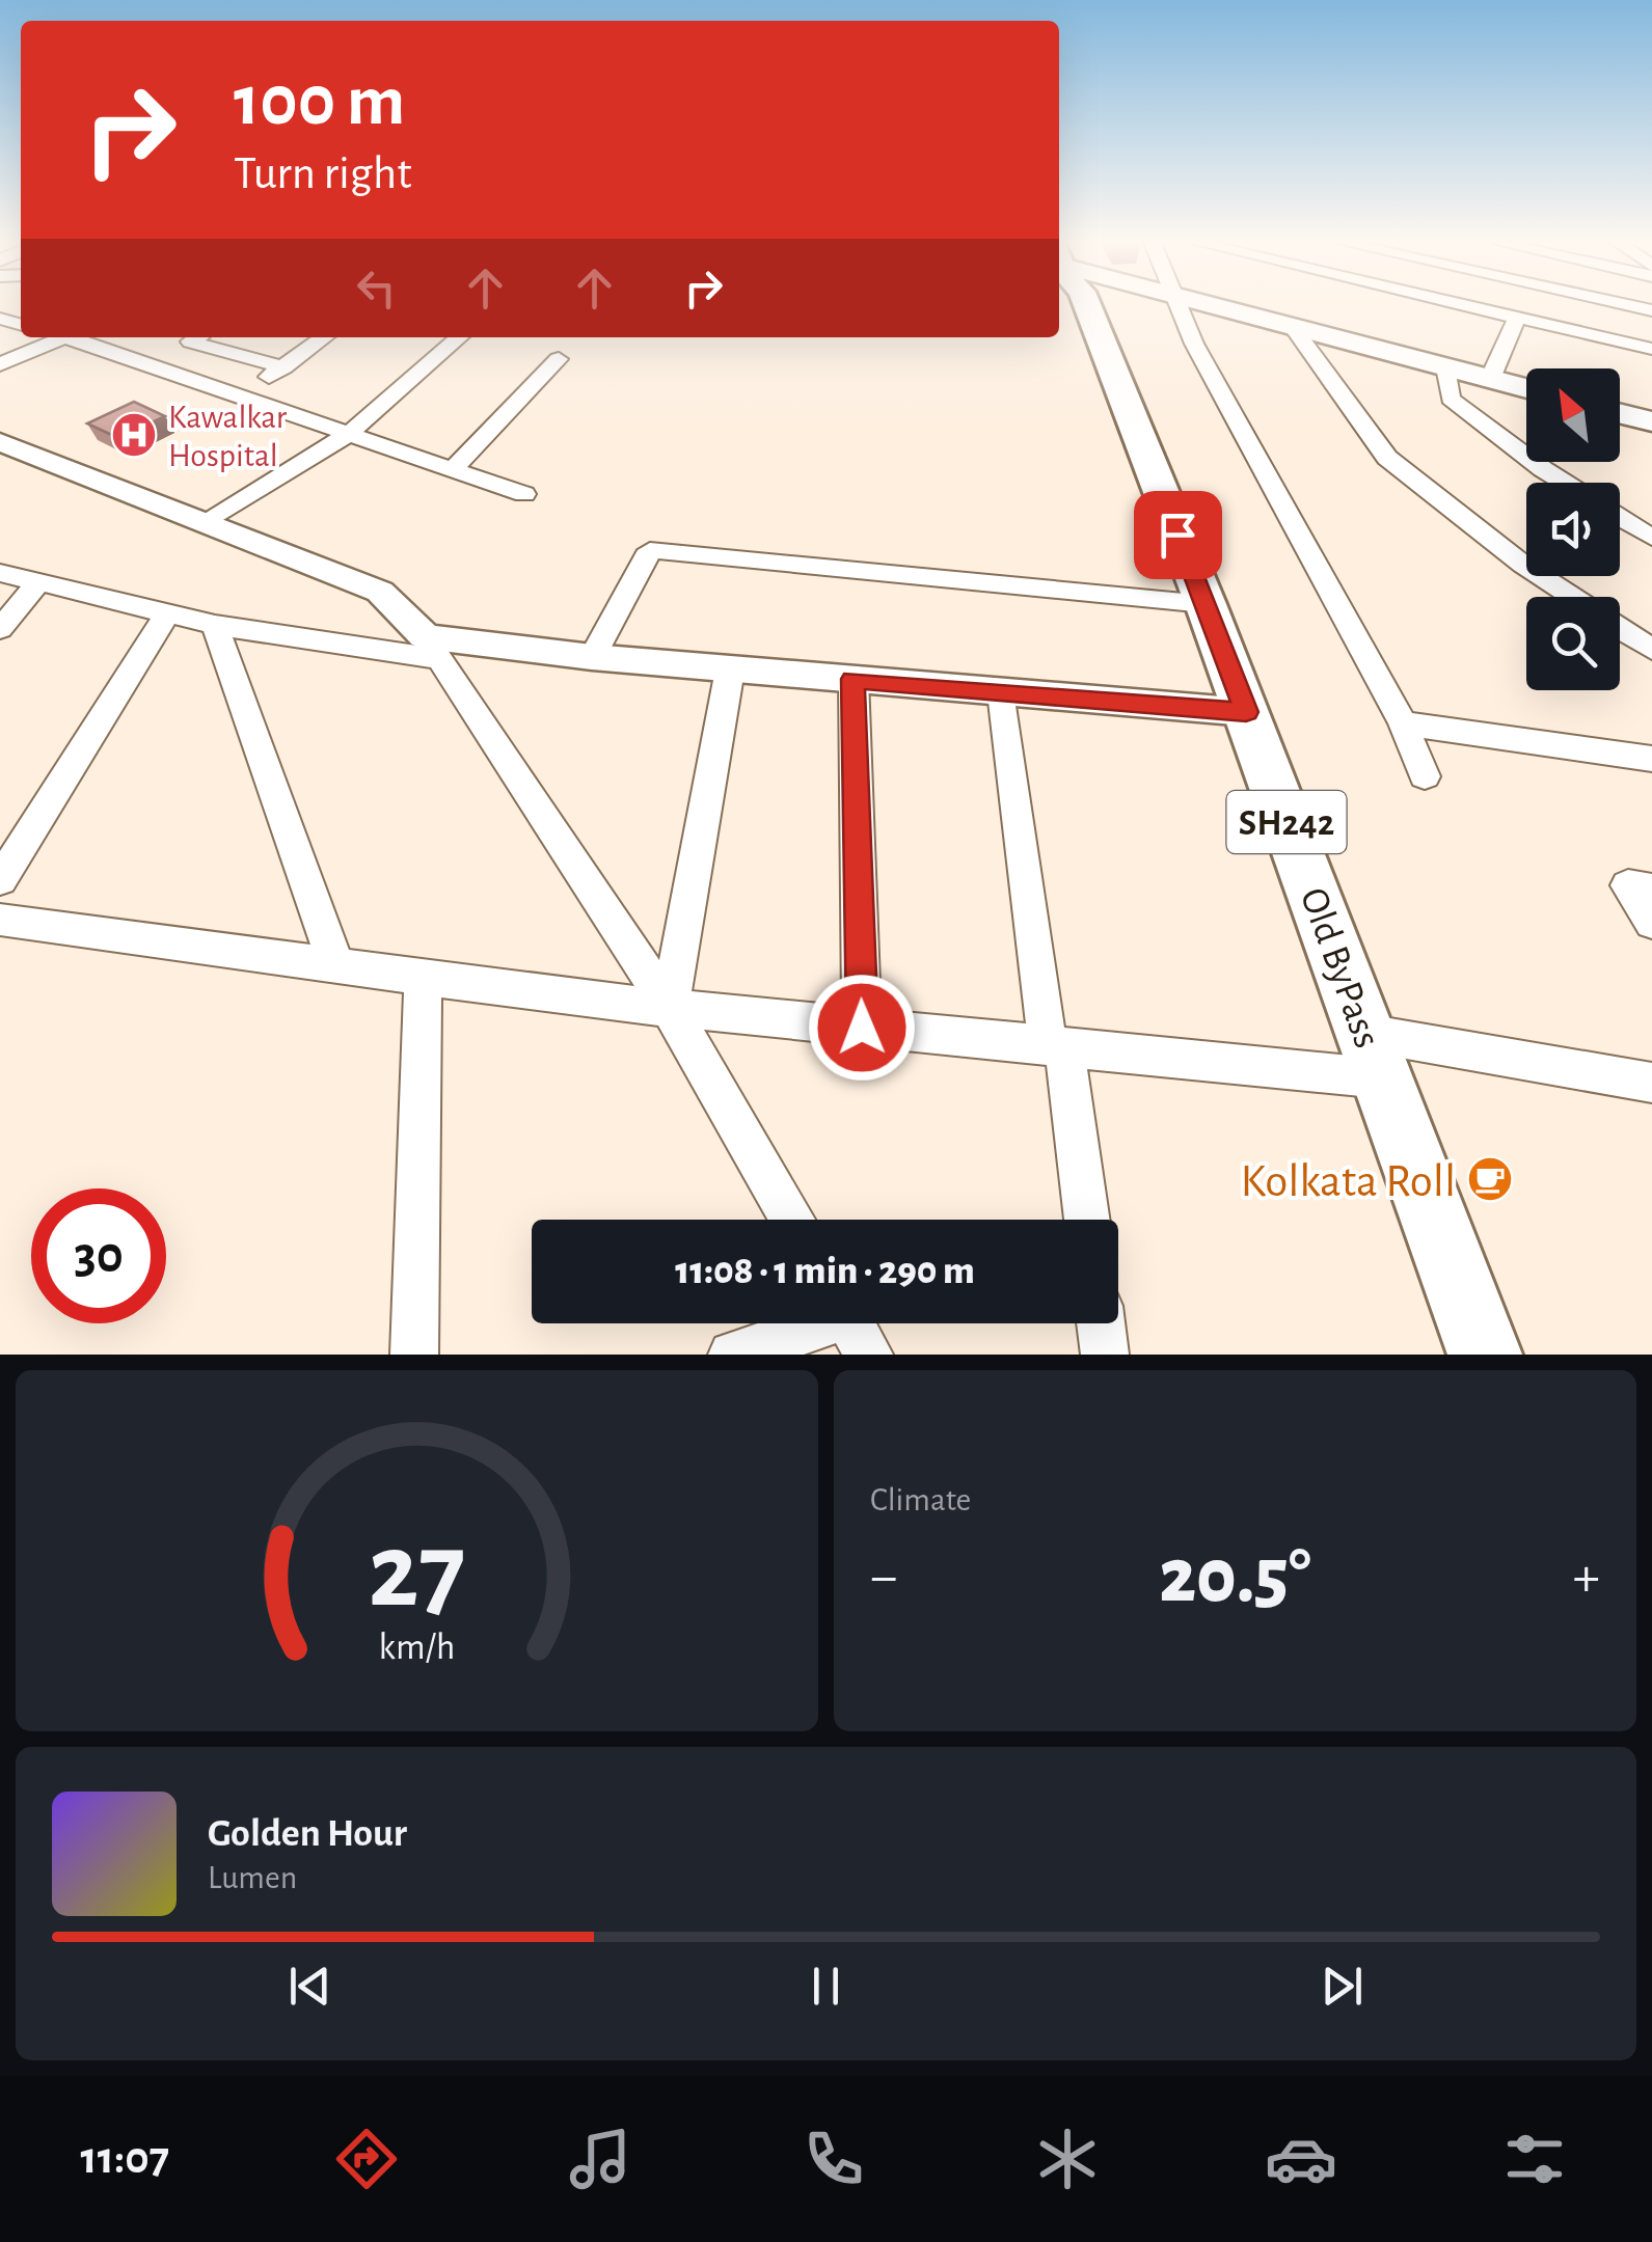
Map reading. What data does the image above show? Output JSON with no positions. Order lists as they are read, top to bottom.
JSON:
{
  "streets": {
    "main road": ["SH242", "Old ByPass"]
  },
  "places": {
    "hospital": ["Kawalkar Hospital"],
    "cafe": ["Kolkata Roll"]
  },
  "north": "top left",
  "page": {
    "turn": ["100 m", "Turn right"],
    "limit": "30",
    "trip": "11:08 · 1 min · 290 m",
    "tile": "Climate",
    "heat": ["−", "20.5°", "+"],
    "song": ["Golden Hour", "Lumen"],
    "tabs": "11:07",
    "gauge": ["27", "km/h"]
  }
}
